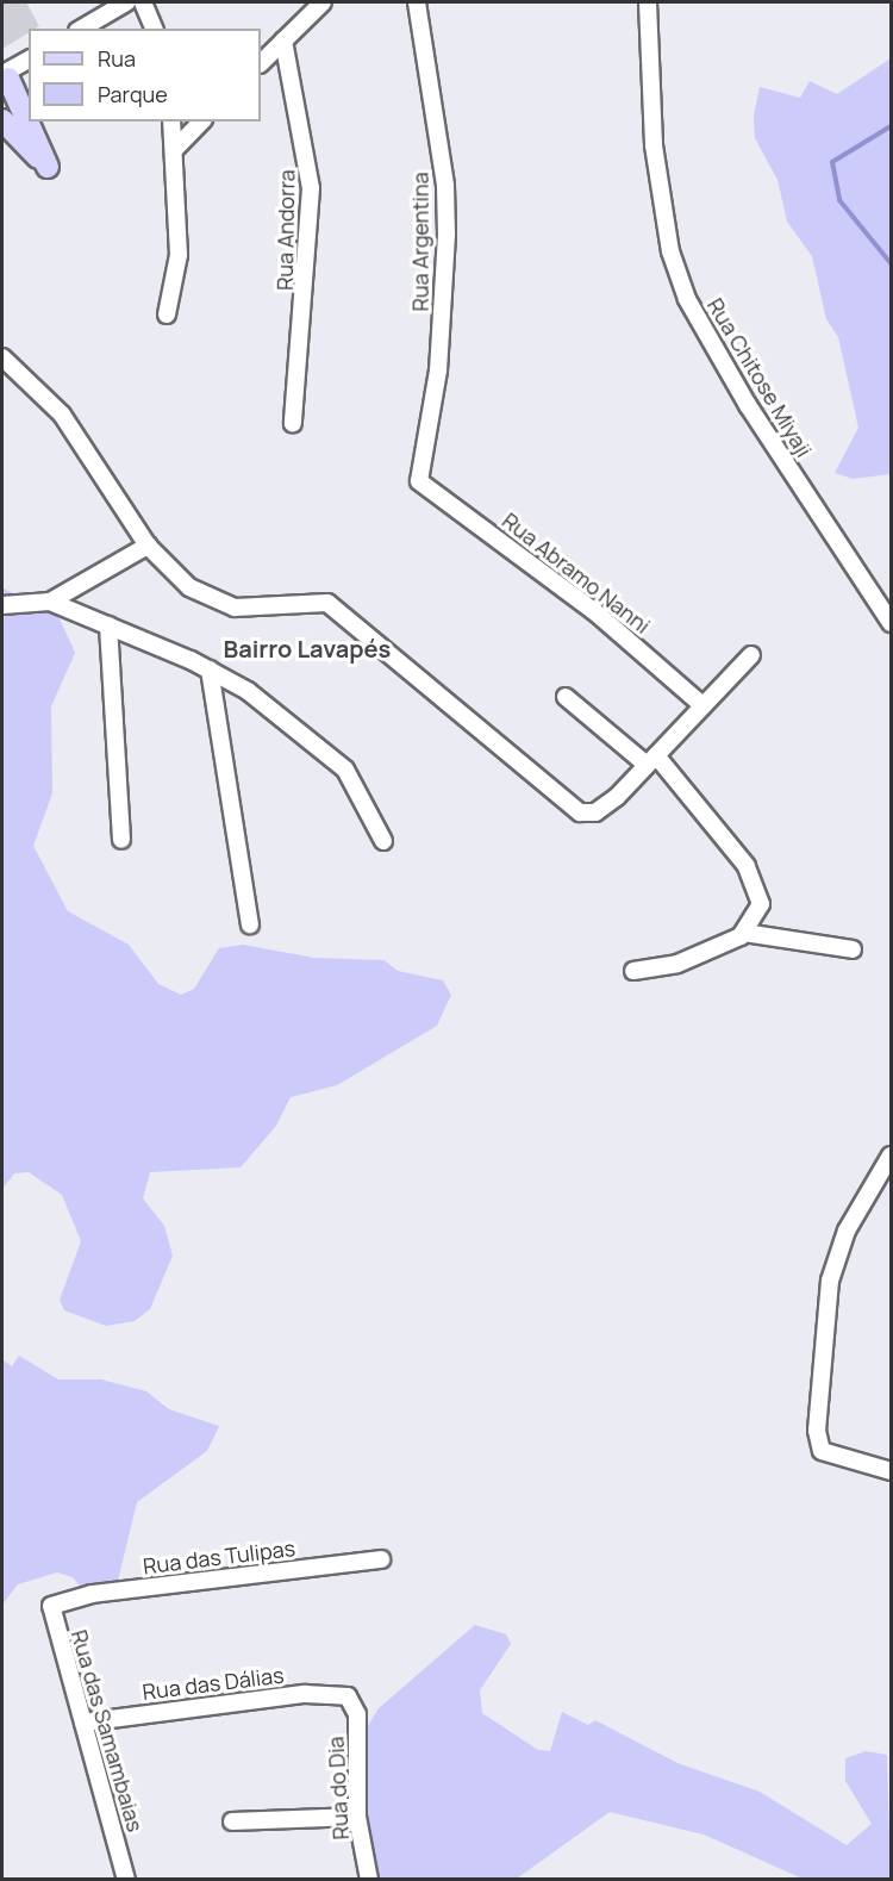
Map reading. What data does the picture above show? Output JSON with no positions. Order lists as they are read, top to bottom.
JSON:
{
  "streets": {
    "street": [
      "Rua Andorra",
      "Rua Argentina",
      "Rua Chitose Miyaji",
      "Rua Abramo Nanni",
      "Rua das Tulipas",
      "Rua das Dálias",
      "Rua das Samambaias",
      "Rua do Dia"
    ]
  },
  "crossings": [
    ["Rua Argentina", "Rua Abramo Nanni"],
    ["Rua das Tulipas", "Rua das Samambaias"],
    ["Rua das Dálias", "Rua das Samambaias"],
    ["Rua das Dálias", "Rua do Dia"]
  ],
  "districts": ["Bairro Lavapés"],
  "legend": ["Rua", "Parque"]
}
